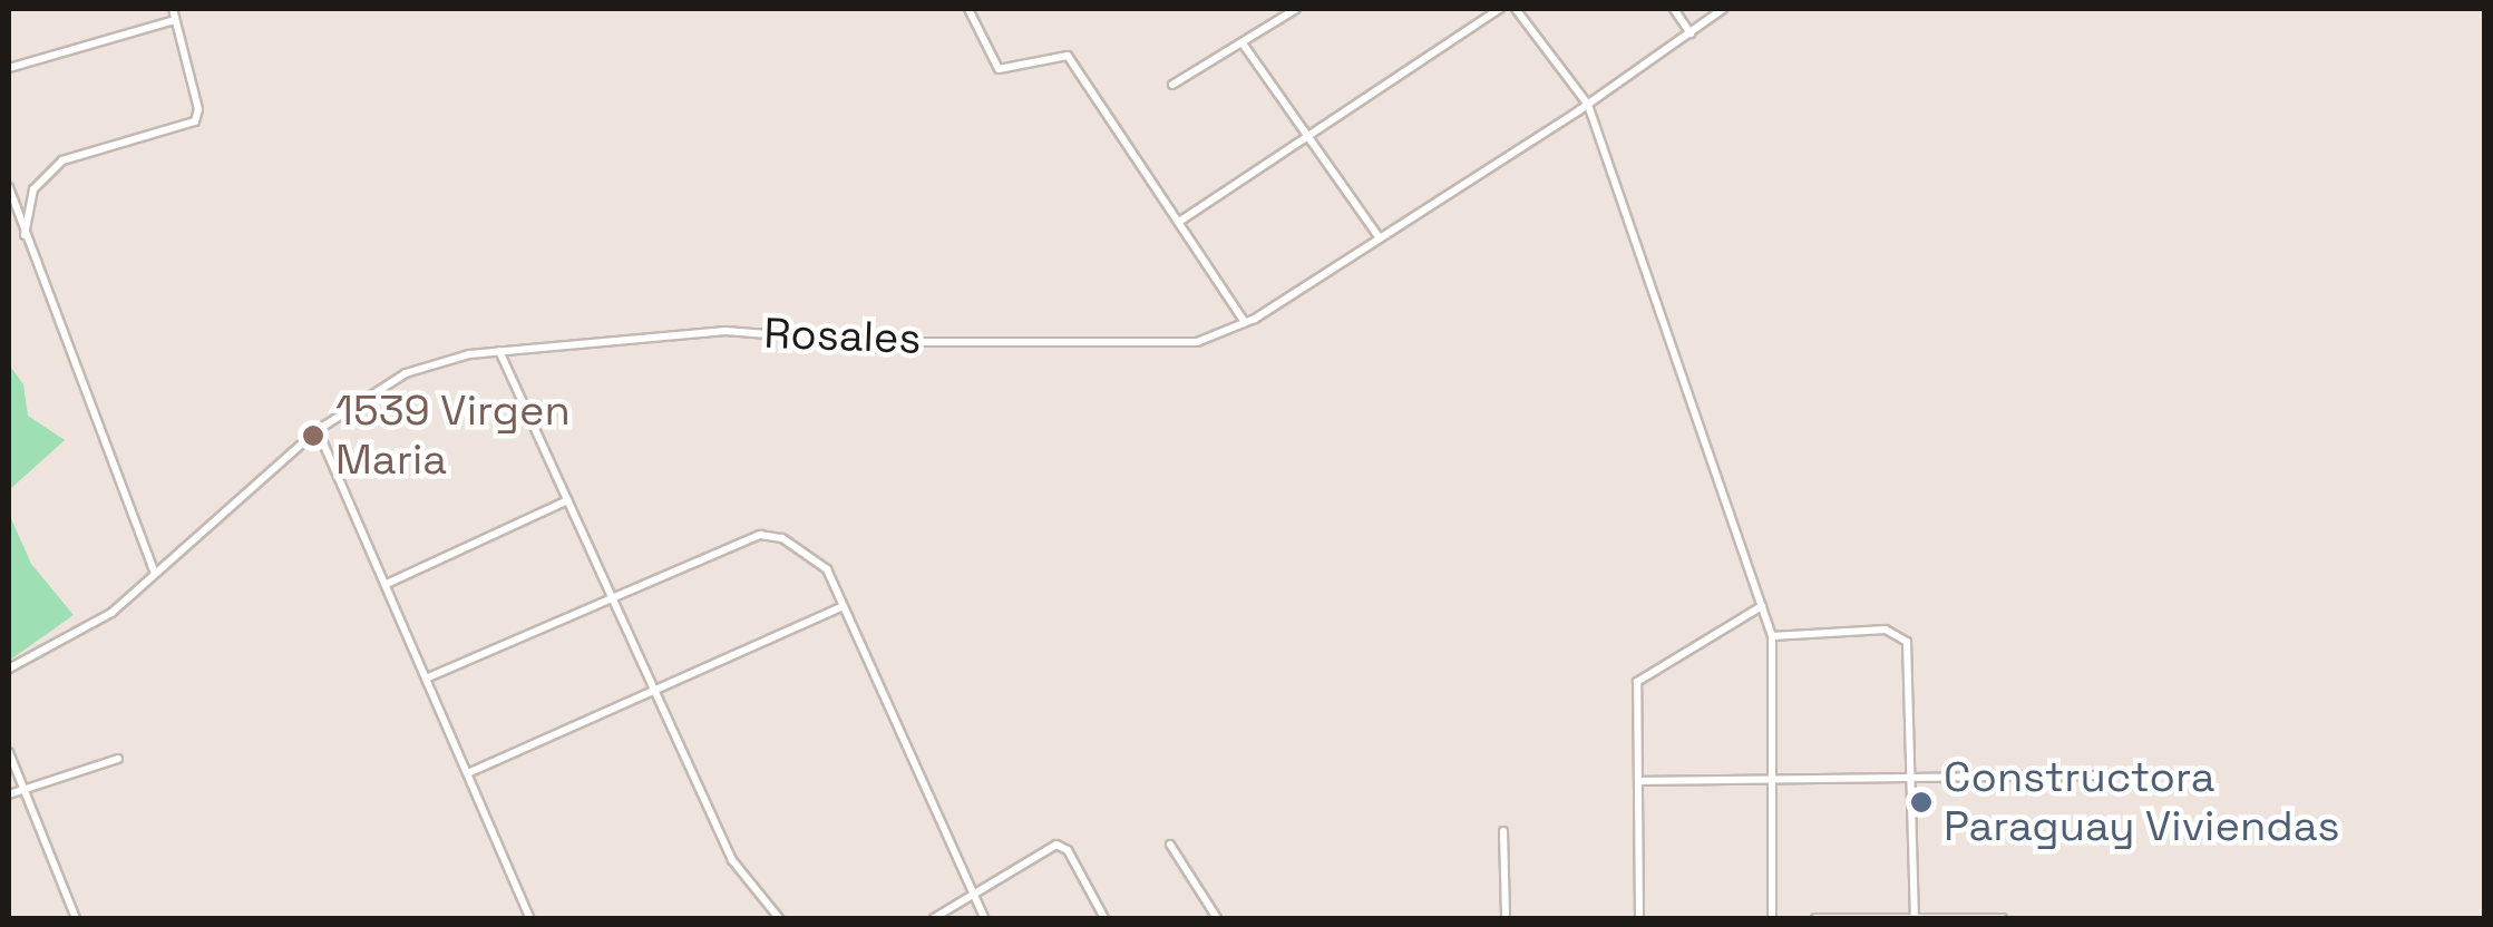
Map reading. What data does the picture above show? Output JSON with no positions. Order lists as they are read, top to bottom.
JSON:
{
  "streets": {
    "street": ["Rosales"]
  },
  "places": ["1539 Virgen Maria", "Constructora Paraguay Viviendas"]
}
